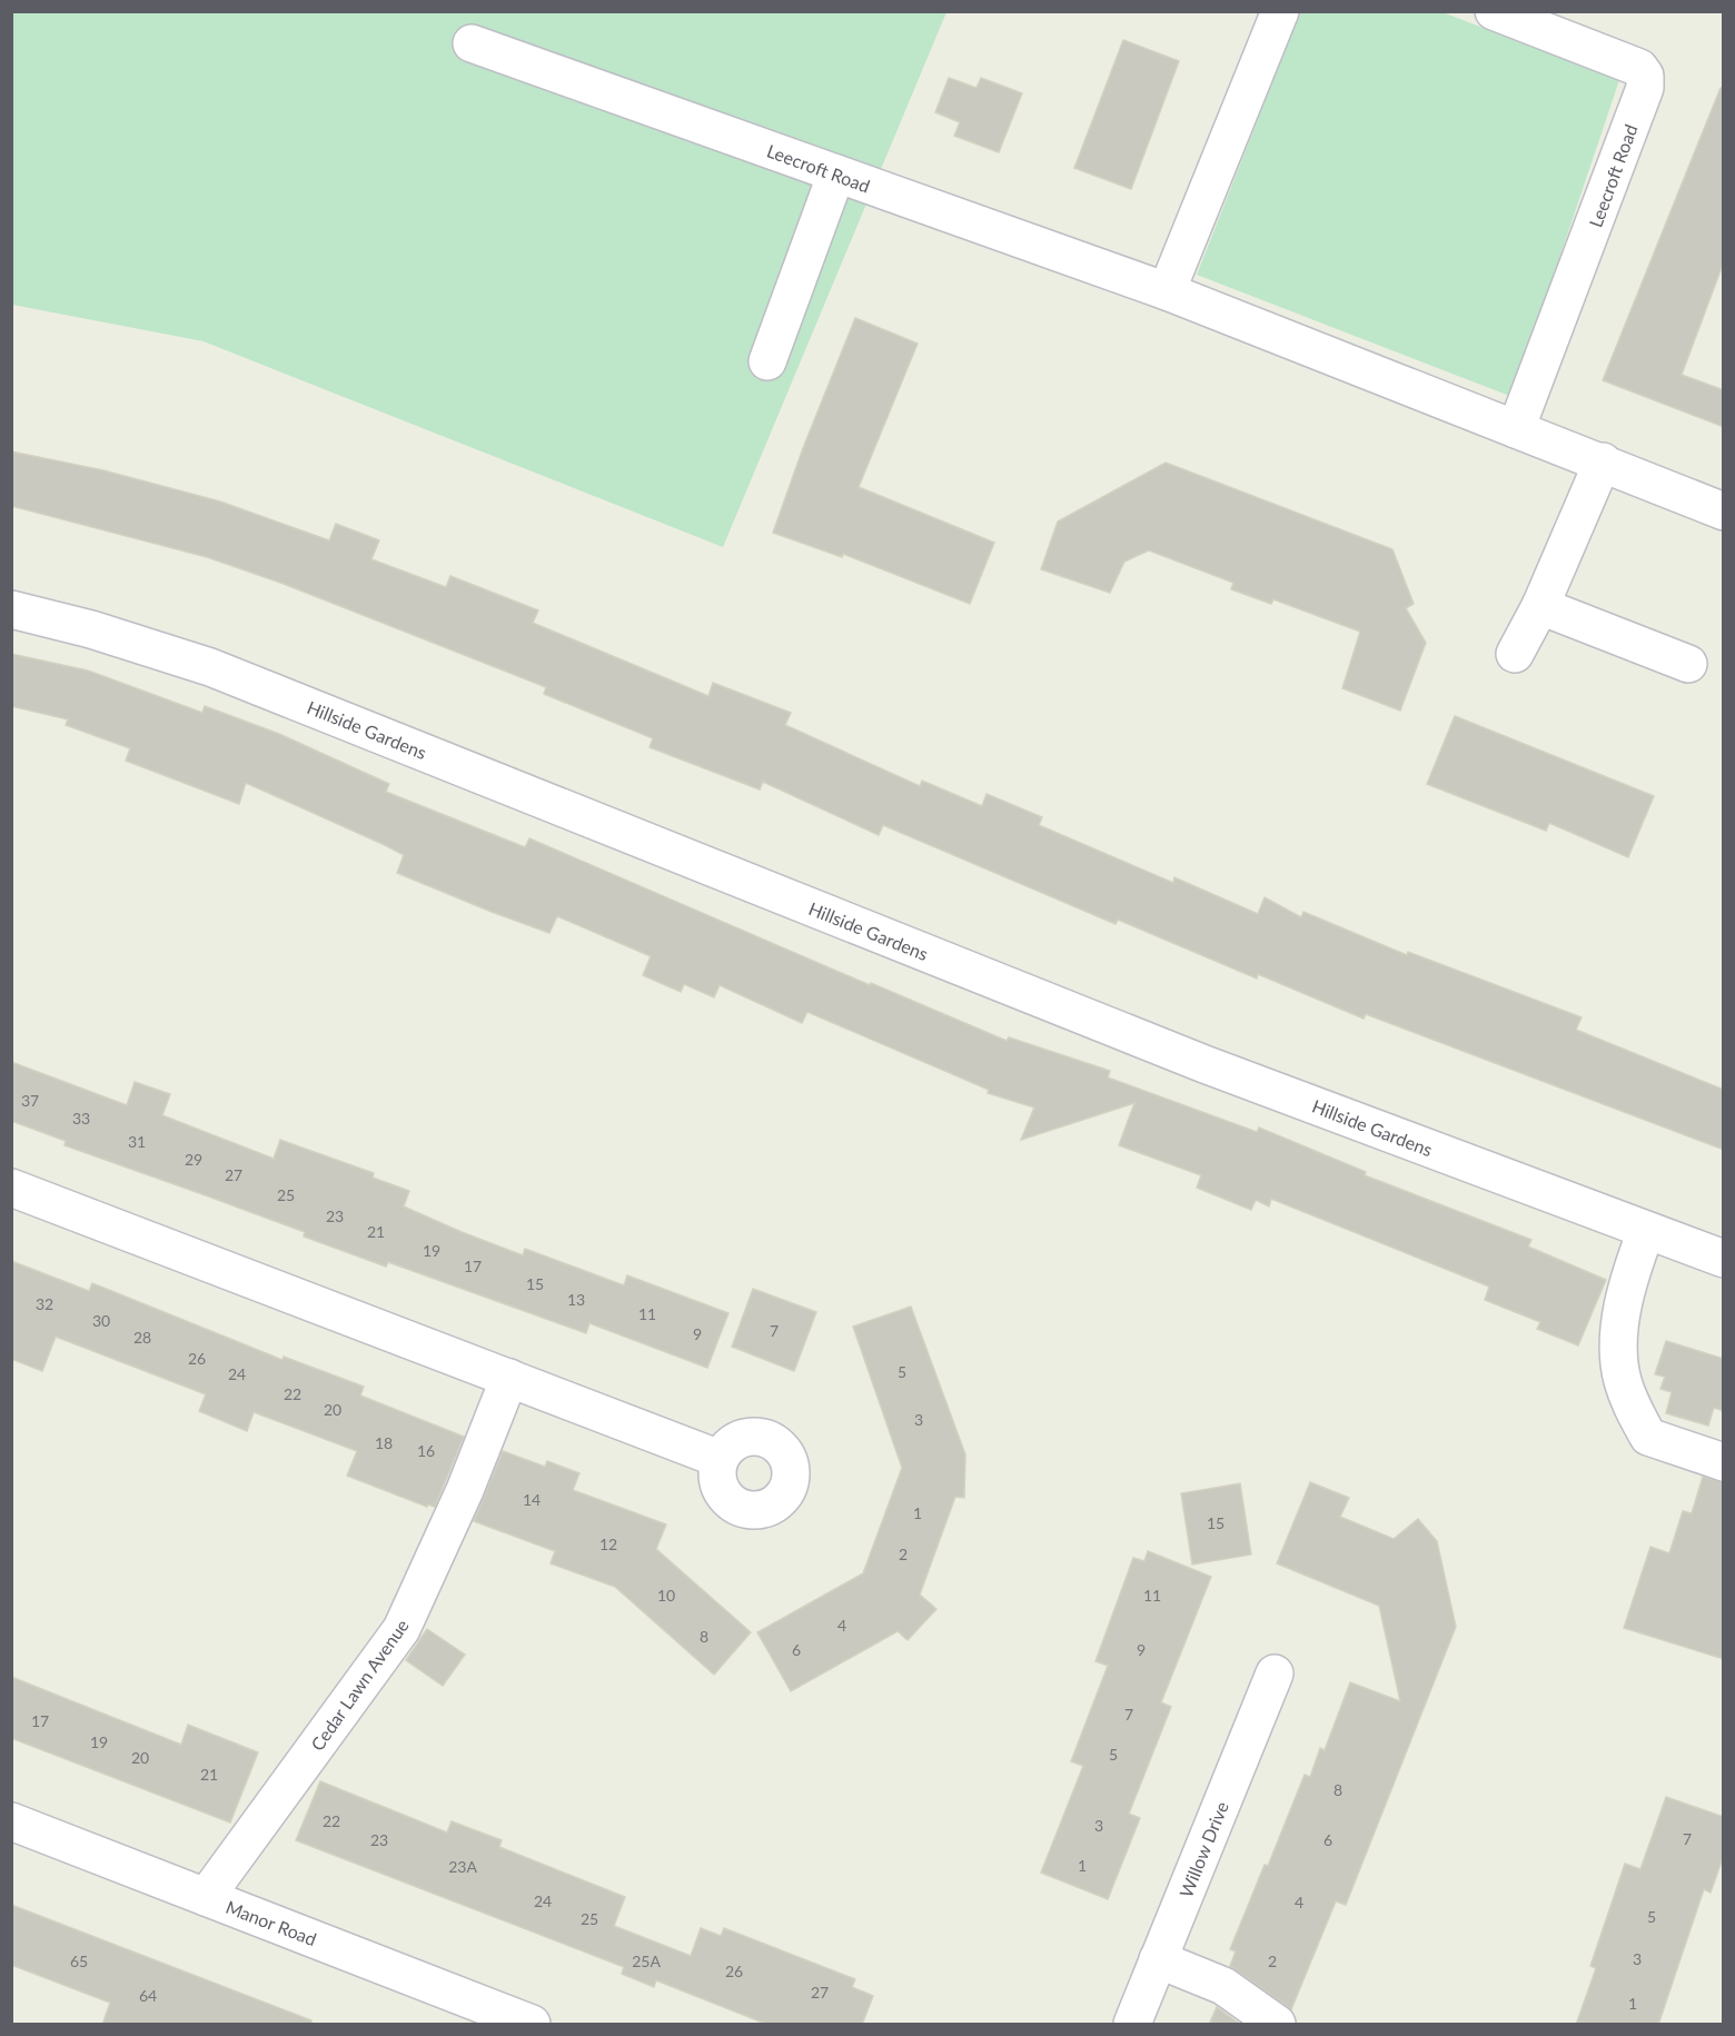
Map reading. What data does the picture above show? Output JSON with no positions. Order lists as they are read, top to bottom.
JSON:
{
  "streets": {
    "street": [
      "Leecroft Road",
      "Hillside Gardens",
      "Cedar Lawn Avenue",
      "Willow Drive",
      "Manor Road"
    ]
  },
  "crossings": [
    ["Cedar Lawn Avenue", "Manor Road"]
  ],
  "house_numbers": [
    "37",
    "33",
    "31",
    "29",
    "27",
    "25",
    "23",
    "21",
    "19",
    "17",
    "15",
    "13",
    "32",
    "11",
    "30",
    "7",
    "9",
    "28",
    "26",
    "5",
    "24",
    "22",
    "20",
    "3",
    "18",
    "16",
    "14",
    "1",
    "15",
    "12",
    "2",
    "10",
    "11",
    "4",
    "8",
    "6",
    "9",
    "7",
    "17",
    "19",
    "5",
    "20",
    "21",
    "8",
    "22",
    "3",
    "7",
    "23",
    "6",
    "1",
    "23A",
    "24",
    "4",
    "5",
    "25",
    "3",
    "65",
    "25A",
    "2",
    "26",
    "27",
    "64",
    "1"
  ]
}
